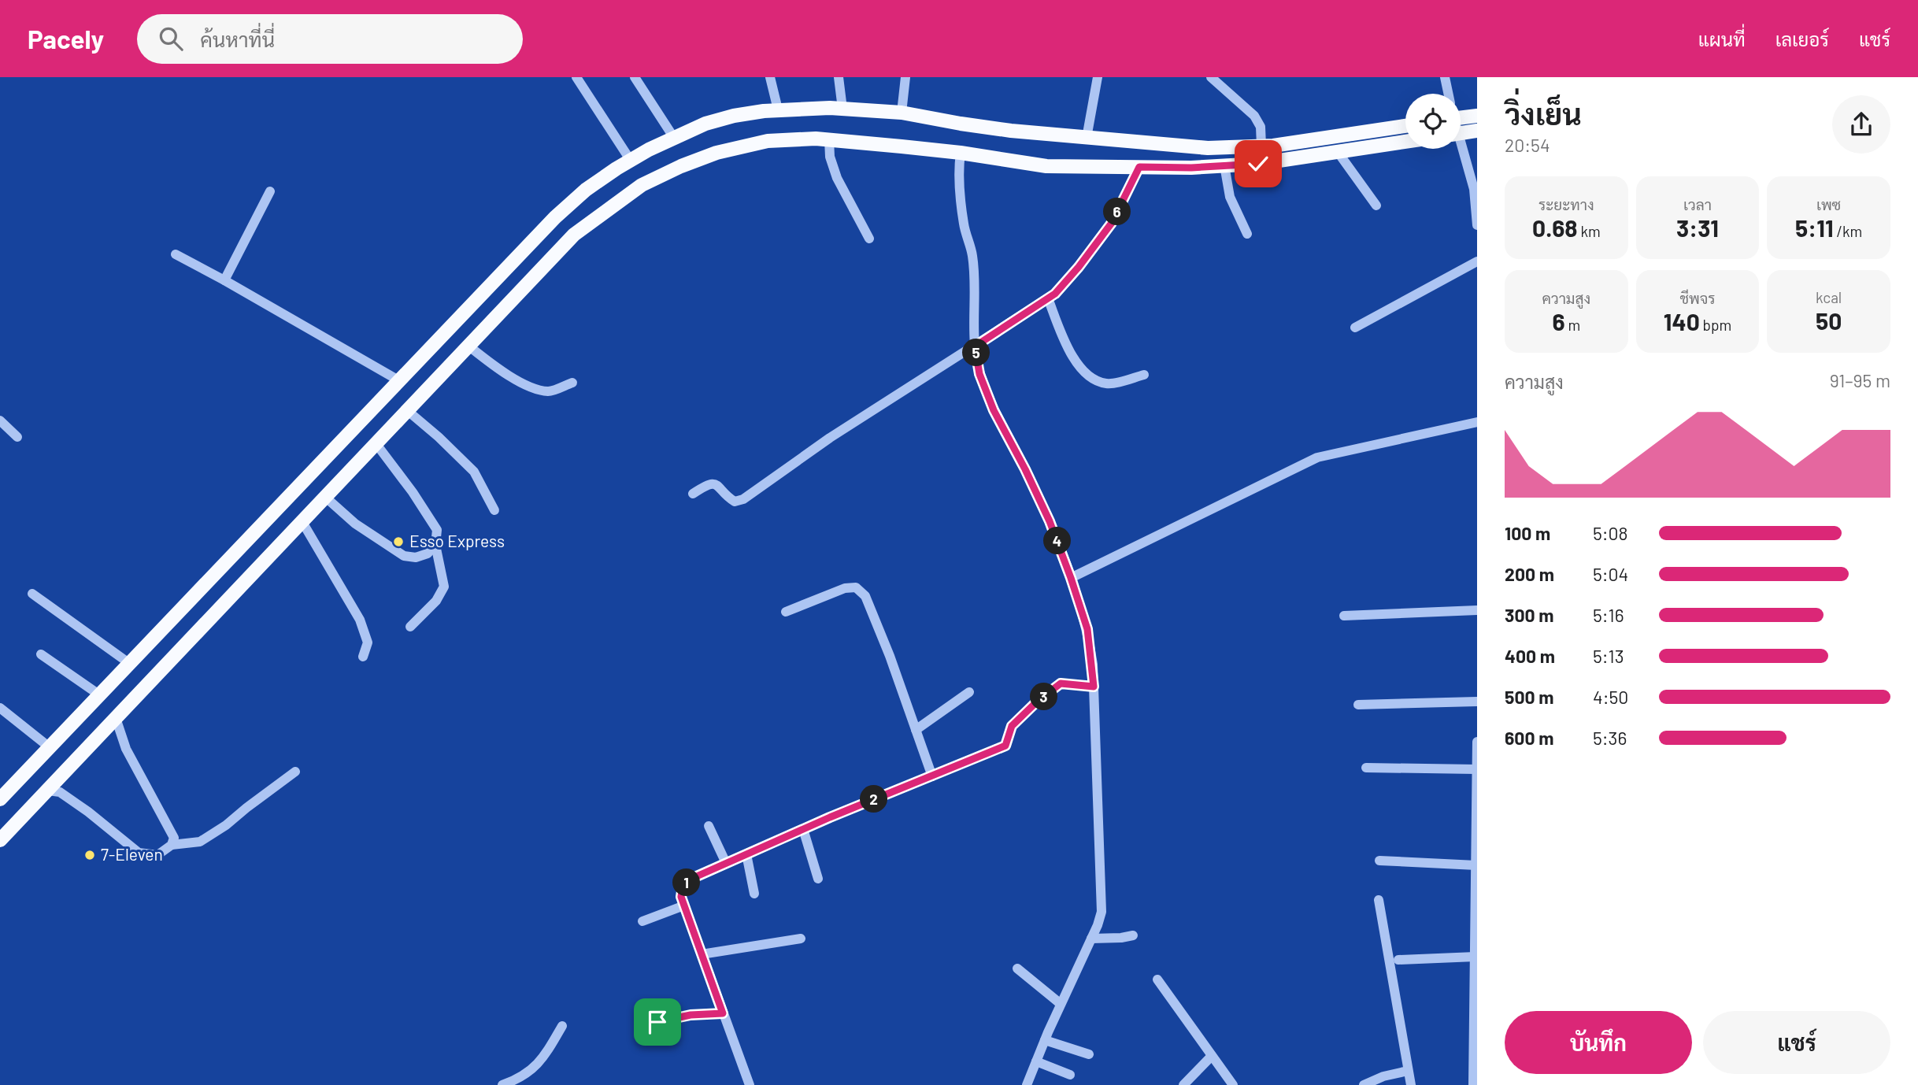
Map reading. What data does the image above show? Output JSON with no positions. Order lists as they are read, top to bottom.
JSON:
{
  "places": ["Esso Express", "7-Eleven"],
  "page": {
    "header": "Pacely",
    "search": "ค้นหาที่นี่",
    "nav": ["แผนที่", "เลเยอร์", "แชร์"],
    "heading": ["วิ่งเย็น", "20:54"],
    "stats": [
      ["ระยะทาง", "0.68 km"],
      ["เวลา", "3:31"],
      ["เพซ", "5:11 /km"],
      ["ความสูง", "6 m"],
      ["ชีพจร", "140 bpm"],
      ["kcal", "50"]
    ],
    "pins": [
      "6",
      "5",
      "4",
      "3",
      "2",
      "1"
    ],
    "chart": ["ความสูง", "91–95 m"],
    "list": [
      {
        "name": "100 m",
        "note": "5:08"
      },
      {
        "name": "200 m",
        "note": "5:04"
      },
      {
        "name": "300 m",
        "note": "5:16"
      },
      {
        "name": "400 m",
        "note": "5:13"
      },
      {
        "name": "500 m",
        "note": "4:50"
      },
      {
        "name": "600 m",
        "note": "5:36"
      }
    ],
    "buttons": ["บันทึก", "แชร์"]
  }
}
